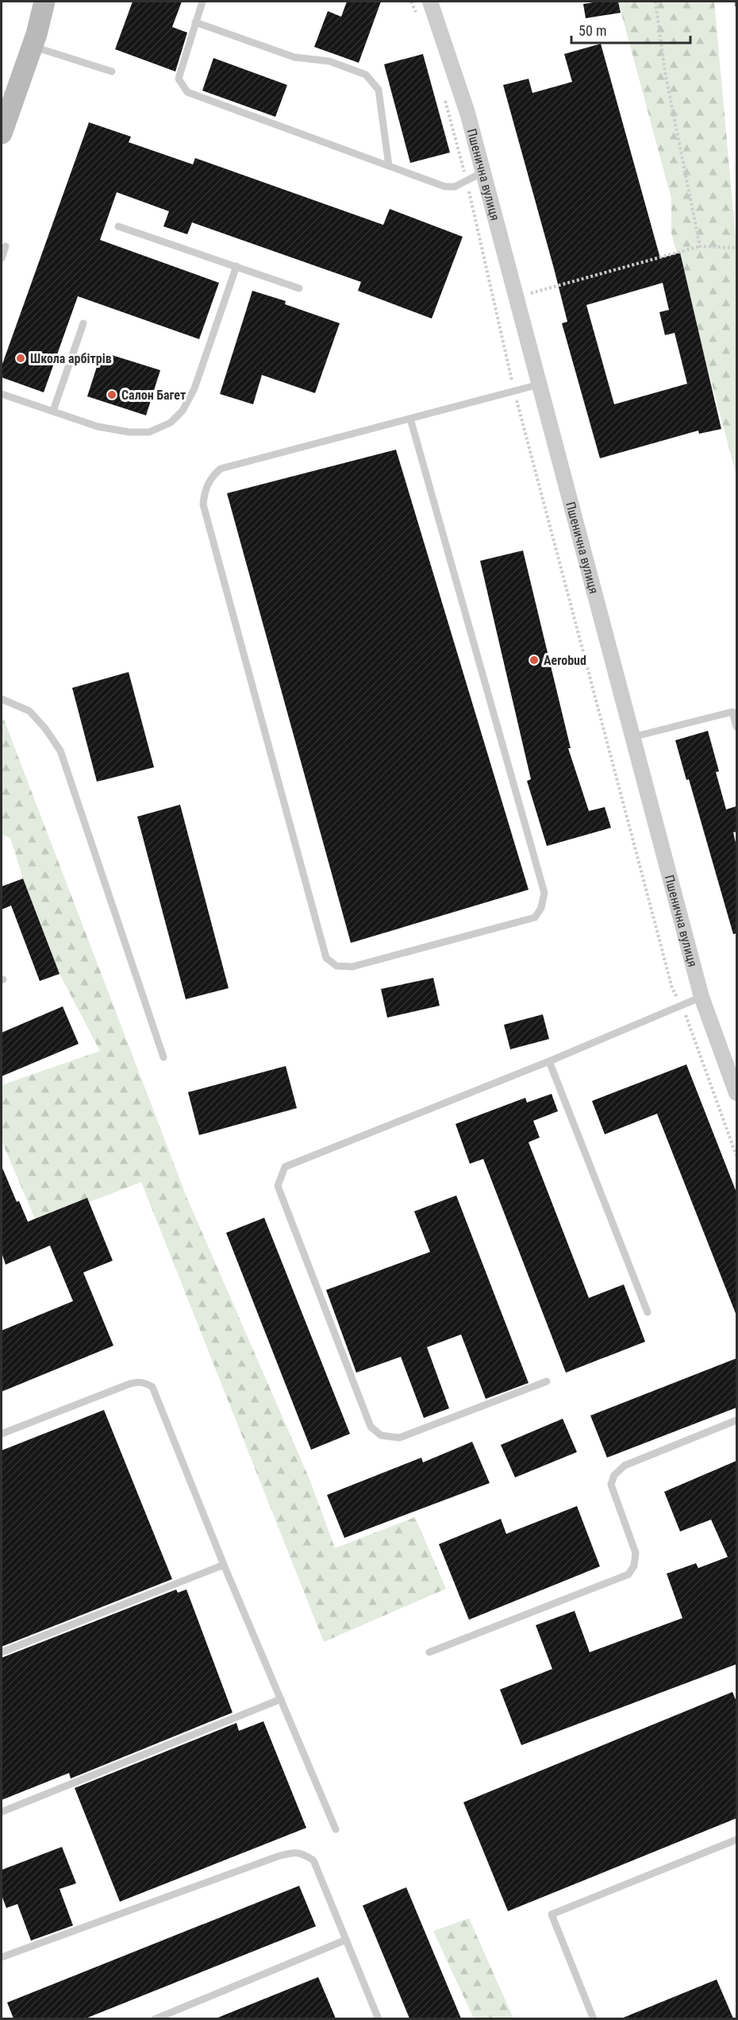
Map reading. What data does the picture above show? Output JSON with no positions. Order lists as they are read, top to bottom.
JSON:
{
  "streets": {
    "street": ["Пшенична вулиця"]
  },
  "places": ["Школа арбітрів", "Салон Багет", "Aerobud"],
  "scale_bar": "50 m"
}
